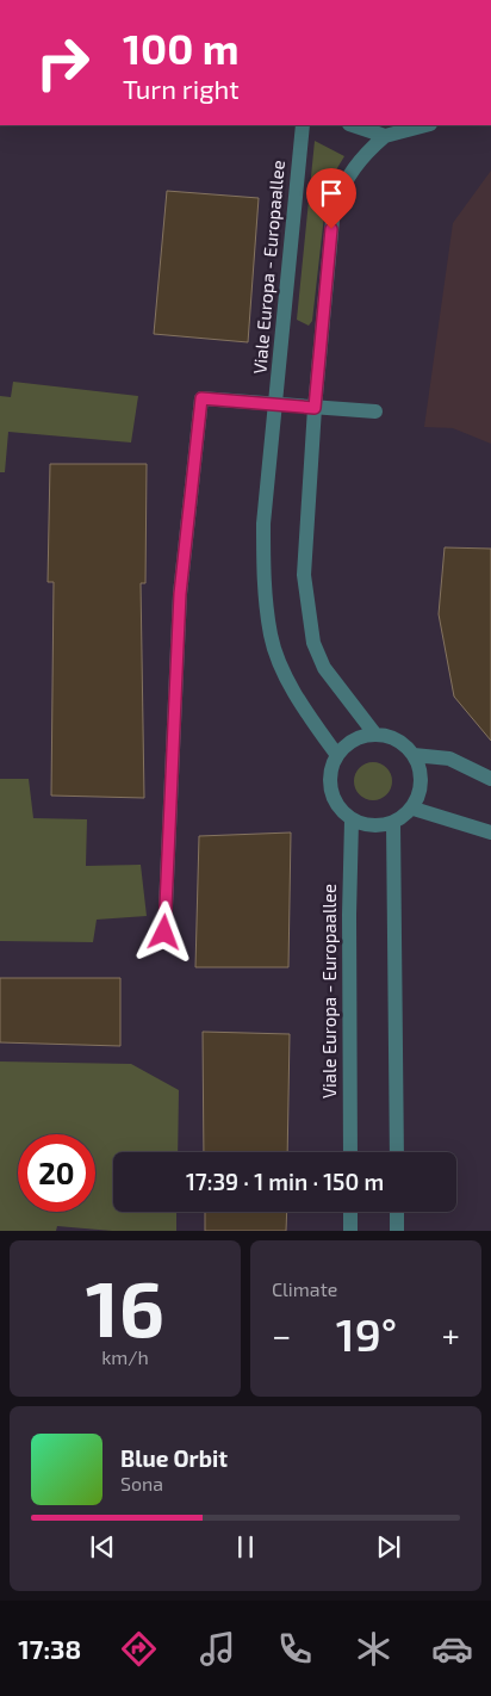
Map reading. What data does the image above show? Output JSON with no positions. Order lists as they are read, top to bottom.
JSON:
{
  "streets": {
    "street": ["Viale Europa - Europaallee"]
  },
  "page": {
    "turn": ["100 m", "Turn right"],
    "limit": "20",
    "trip": "17:39 · 1 min · 150 m",
    "tile": [
      ["16", "km/h"],
      "Climate"
    ],
    "heat": ["−", "19°", "+"],
    "song": ["Blue Orbit", "Sona"],
    "tabs": "17:38"
  }
}
